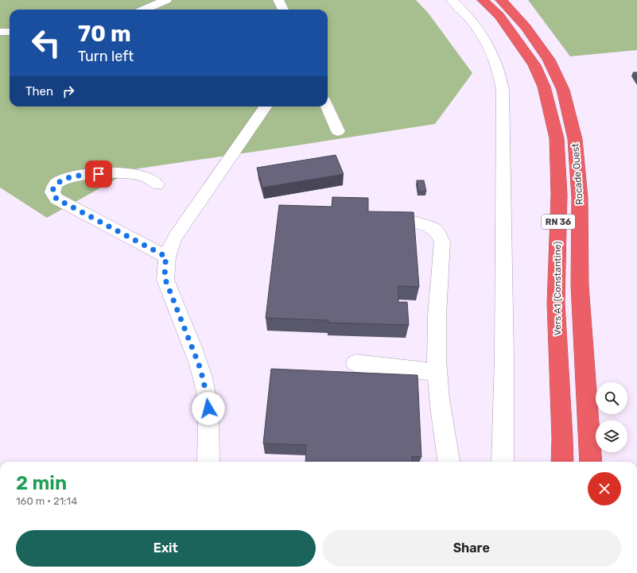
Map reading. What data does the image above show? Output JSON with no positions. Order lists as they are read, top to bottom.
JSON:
{
  "streets": {
    "highway": ["Rocade Ouest", "RN 36", "Vers A1 (Constantine)"]
  },
  "page": {
    "turn": ["70 m", "Turn left"],
    "then": "Then",
    "heading": ["2 min", "160 m · 21:14"],
    "buttons": ["Exit", "Share"]
  }
}
